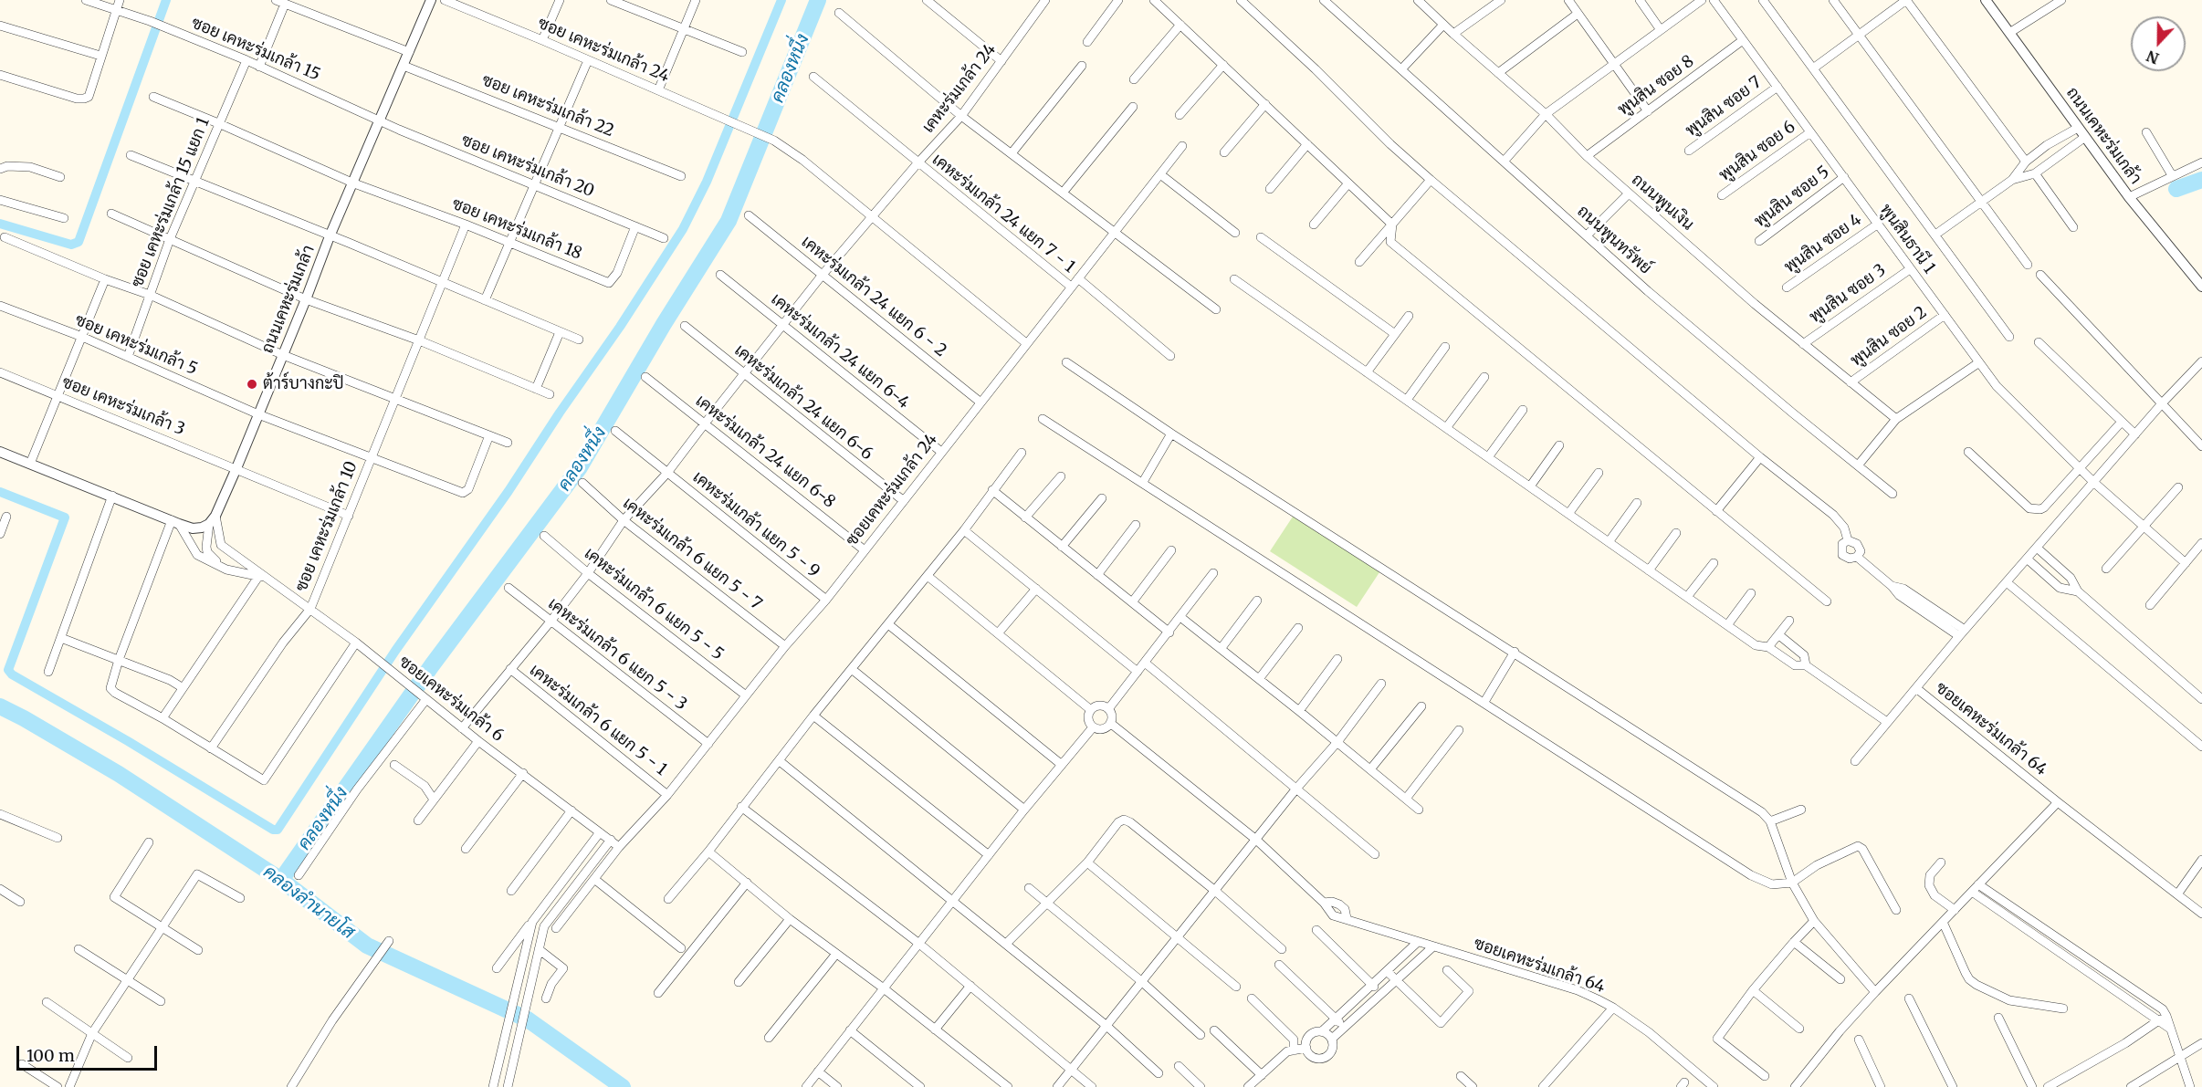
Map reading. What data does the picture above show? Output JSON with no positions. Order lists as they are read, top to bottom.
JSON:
{
  "streets": {
    "street": [
      "ซอย เคหะร่มเกล้า 15",
      "ซอย เคหะร่มเกล้า 24",
      "พูนสิน ซอย 8",
      "เคหะร่มเกล้า 24",
      "ซอย เคหะร่มเกล้า 22",
      "พูนสิน ซอย 7",
      "ถนนเคหะร่มเกล้า",
      "พูนสิน ซอย 6",
      "ซอย เคหะร่มเกล้า 20",
      "พูนสิน ซอย 5",
      "ซอย เคหะร่มเกล้า 15 แยก 1",
      "ถนนพูนเงิน",
      "เคหะร่มเกล้า 24 แยก 7 - 1",
      "ซอย เคหะร่มเกล้า 18",
      "พูนสินธานี 1",
      "ถนนพูนทรัพย์",
      "พูนสิน ซอย 4",
      "พูนสิน ซอย 3",
      "เคหะร่มเกล้า 24 แยก 6 - 2",
      "พูนสิน ซอย 2",
      "ซอย เคหะร่มเกล้า 5",
      "เคหะร่มเกล้า 24 แยก 6-4",
      "เคหะร่มเกล้า 24 แยก 6-6",
      "ซอย เคหะร่มเกล้า 3",
      "เคหะร่มเกล้า 24 แยก 6-8",
      "ซอยเคหะร่มเกล้า 24",
      "เคหะร่มเกล้า แยก 5 - 9",
      "ซอย เคหะร่มเกล้า 10",
      "เคหะร่มเกล้า 6 แยก 5 - 7",
      "เคหะร่มเกล้า 6 แยก 5 - 5",
      "เคหะร่มเกล้า 6 แยก 5 - 3",
      "ซอยเคหะร่มเกล้า 6",
      "เคหะร่มเกล้า 6 แยก 5 - 1",
      "ซอยเคหะร่มเกล้า 64"
    ]
  },
  "crossings": [
    ["ซอย เคหะร่มเกล้า 15", "ถนนเคหะร่มเกล้า"],
    ["ซอย เคหะร่มเกล้า 15", "ซอย เคหะร่มเกล้า 20"],
    ["ซอย เคหะร่มเกล้า 15", "ซอย เคหะร่มเกล้า 15 แยก 1"],
    ["ซอย เคหะร่มเกล้า 24", "เคหะร่มเกล้า 24"],
    ["ซอย เคหะร่มเกล้า 24", "ซอยเคหะร่มเกล้า 24"],
    ["พูนสิน ซอย 8", "ถนนพูนเงิน"],
    ["พูนสิน ซอย 8", "พูนสินธานี 1"],
    ["เคหะร่มเกล้า 24", "เคหะร่มเกล้า 24 แยก 7 - 1"],
    ["เคหะร่มเกล้า 24", "เคหะร่มเกล้า 24 แยก 6 - 2"],
    ["เคหะร่มเกล้า 24", "เคหะร่มเกล้า 24 แยก 6-4"],
    ["เคหะร่มเกล้า 24", "เคหะร่มเกล้า 24 แยก 6-6"],
    ["เคหะร่มเกล้า 24", "เคหะร่มเกล้า 24 แยก 6-8"],
    ["เคหะร่มเกล้า 24", "เคหะร่มเกล้า แยก 5 - 9"],
    ["เคหะร่มเกล้า 24", "เคหะร่มเกล้า 6 แยก 5 - 7"],
    ["เคหะร่มเกล้า 24", "เคหะร่มเกล้า 6 แยก 5 - 5"],
    ["เคหะร่มเกล้า 24", "เคหะร่มเกล้า 6 แยก 5 - 3"],
    ["เคหะร่มเกล้า 24", "ซอยเคหะร่มเกล้า 6"],
    ["เคหะร่มเกล้า 24", "เคหะร่มเกล้า 6 แยก 5 - 1"],
    ["ซอย เคหะร่มเกล้า 22", "ถนนเคหะร่มเกล้า"],
    ["พูนสิน ซอย 7", "พูนสินธานี 1"],
    ["ถนนเคหะร่มเกล้า", "ซอย เคหะร่มเกล้า 20"],
    ["ถนนเคหะร่มเกล้า", "ซอย เคหะร่มเกล้า 18"],
    ["ถนนเคหะร่มเกล้า", "ซอย เคหะร่มเกล้า 5"],
    ["ถนนเคหะร่มเกล้า", "ซอย เคหะร่มเกล้า 3"],
    ["ถนนเคหะร่มเกล้า", "ซอย เคหะร่มเกล้า 10"],
    ["ถนนเคหะร่มเกล้า", "ซอยเคหะร่มเกล้า 6"],
    ["พูนสิน ซอย 6", "พูนสินธานี 1"],
    ["ซอย เคหะร่มเกล้า 20", "ซอย เคหะร่มเกล้า 18"],
    ["พูนสิน ซอย 5", "พูนสินธานี 1"],
    ["ซอย เคหะร่มเกล้า 15 แยก 1", "ซอย เคหะร่มเกล้า 18"],
    ["ซอย เคหะร่มเกล้า 15 แยก 1", "ซอย เคหะร่มเกล้า 5"],
    ["ถนนพูนเงิน", "พูนสิน ซอย 3"],
    ["ถนนพูนเงิน", "พูนสิน ซอย 2"],
    ["เคหะร่มเกล้า 24 แยก 7 - 1", "ซอยเคหะร่มเกล้า 24"],
    ["ซอย เคหะร่มเกล้า 18", "ซอย เคหะร่มเกล้า 10"],
    ["พูนสินธานี 1", "พูนสิน ซอย 4"],
    ["พูนสินธานี 1", "พูนสิน ซอย 3"],
    ["พูนสินธานี 1", "พูนสิน ซอย 2"],
    ["พูนสินธานี 1", "ซอยเคหะร่มเกล้า 64"],
    ["เคหะร่มเกล้า 24 แยก 6 - 2", "ซอยเคหะร่มเกล้า 24"],
    ["ซอย เคหะร่มเกล้า 5", "ซอย เคหะร่มเกล้า 10"],
    ["เคหะร่มเกล้า 24 แยก 6-4", "ซอยเคหะร่มเกล้า 24"],
    ["เคหะร่มเกล้า 24 แยก 6-6", "ซอยเคหะร่มเกล้า 24"],
    ["ซอย เคหะร่มเกล้า 3", "ซอย เคหะร่มเกล้า 10"],
    ["เคหะร่มเกล้า 24 แยก 6-8", "ซอยเคหะร่มเกล้า 24"],
    ["ซอยเคหะร่มเกล้า 24", "เคหะร่มเกล้า แยก 5 - 9"],
    ["ซอยเคหะร่มเกล้า 24", "เคหะร่มเกล้า 6 แยก 5 - 7"],
    ["ซอยเคหะร่มเกล้า 24", "เคหะร่มเกล้า 6 แยก 5 - 5"],
    ["ซอยเคหะร่มเกล้า 24", "เคหะร่มเกล้า 6 แยก 5 - 3"],
    ["ซอยเคหะร่มเกล้า 24", "ซอยเคหะร่มเกล้า 6"],
    ["ซอยเคหะร่มเกล้า 24", "เคหะร่มเกล้า 6 แยก 5 - 1"],
    ["ซอย เคหะร่มเกล้า 10", "ซอยเคหะร่มเกล้า 6"]
  ],
  "water": ["คลองหนึ่ง", "คลองลำนายโส"],
  "places": ["ต้าร์บางกะปิ"],
  "scale_bar": "100 m",
  "north": "bottom"
}
